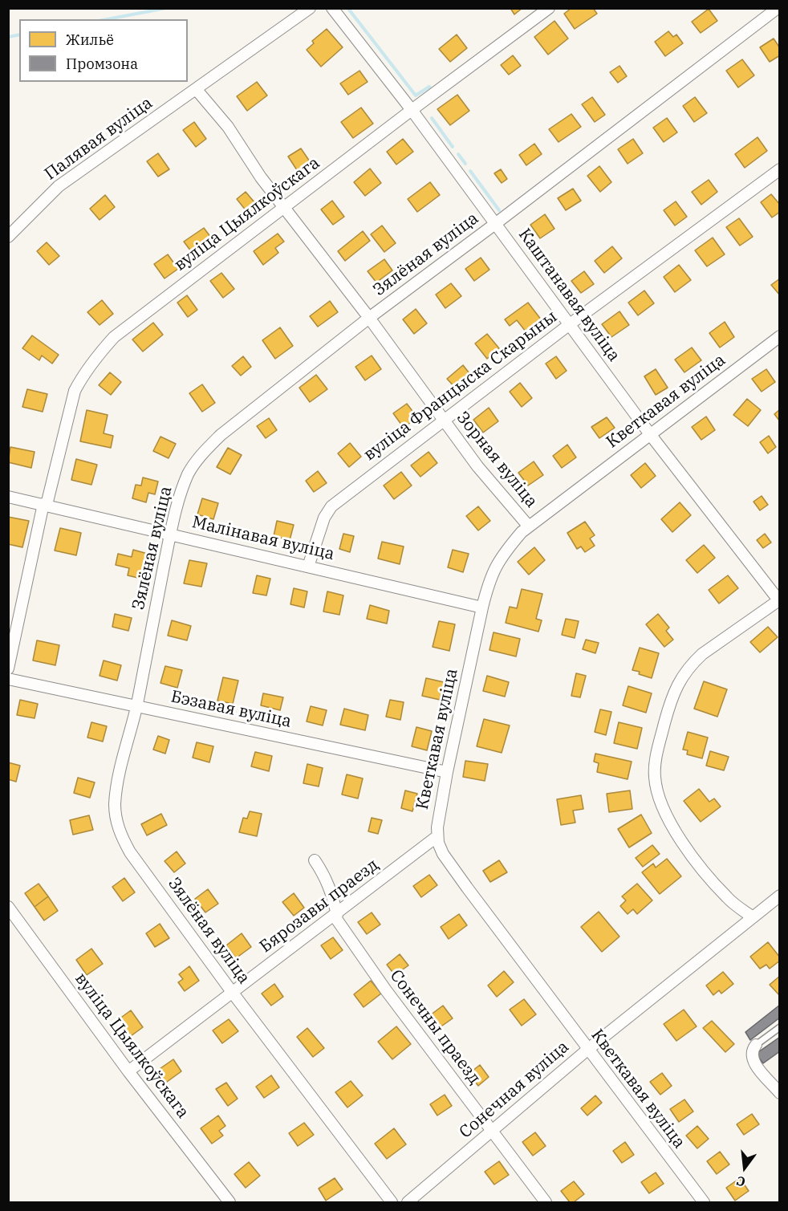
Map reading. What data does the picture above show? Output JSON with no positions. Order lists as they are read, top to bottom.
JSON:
{
  "streets": {
    "street": [
      "Палявая вуліца",
      "вуліца Цыялкоўскага",
      "Зялёная вуліца",
      "Каштанавая вуліца",
      "вуліца Францыска Скарыны",
      "Кветкавая вуліца",
      "Зорная вуліца",
      "Малінавая вуліца",
      "Бэзавая вуліца",
      "Бярозавы праезд",
      "Сонечны праезд",
      "Сонечная вуліца"
    ]
  },
  "crossings": [
    ["Палявая вуліца", "Зорная вуліца"],
    ["вуліца Цыялкоўскага", "Каштанавая вуліца"],
    ["вуліца Цыялкоўскага", "Зорная вуліца"],
    ["вуліца Цыялкоўскага", "Малінавая вуліца"],
    ["вуліца Цыялкоўскага", "Бярозавы праезд"],
    ["Зялёная вуліца", "Каштанавая вуліца"],
    ["Зялёная вуліца", "Зорная вуліца"],
    ["Зялёная вуліца", "Малінавая вуліца"],
    ["Зялёная вуліца", "Бэзавая вуліца"],
    ["Зялёная вуліца", "Бярозавы праезд"],
    ["Каштанавая вуліца", "вуліца Францыска Скарыны"],
    ["Каштанавая вуліца", "Кветкавая вуліца"],
    ["вуліца Францыска Скарыны", "Зорная вуліца"],
    ["вуліца Францыска Скарыны", "Малінавая вуліца"],
    ["Кветкавая вуліца", "Зорная вуліца"],
    ["Кветкавая вуліца", "Малінавая вуліца"],
    ["Кветкавая вуліца", "Бэзавая вуліца"],
    ["Кветкавая вуліца", "Бярозавы праезд"],
    ["Кветкавая вуліца", "Сонечная вуліца"],
    ["Бярозавы праезд", "Сонечны праезд"],
    ["Сонечны праезд", "Сонечная вуліца"]
  ],
  "legend": ["Жильё", "Промзона"],
  "north": "bottom"
}
